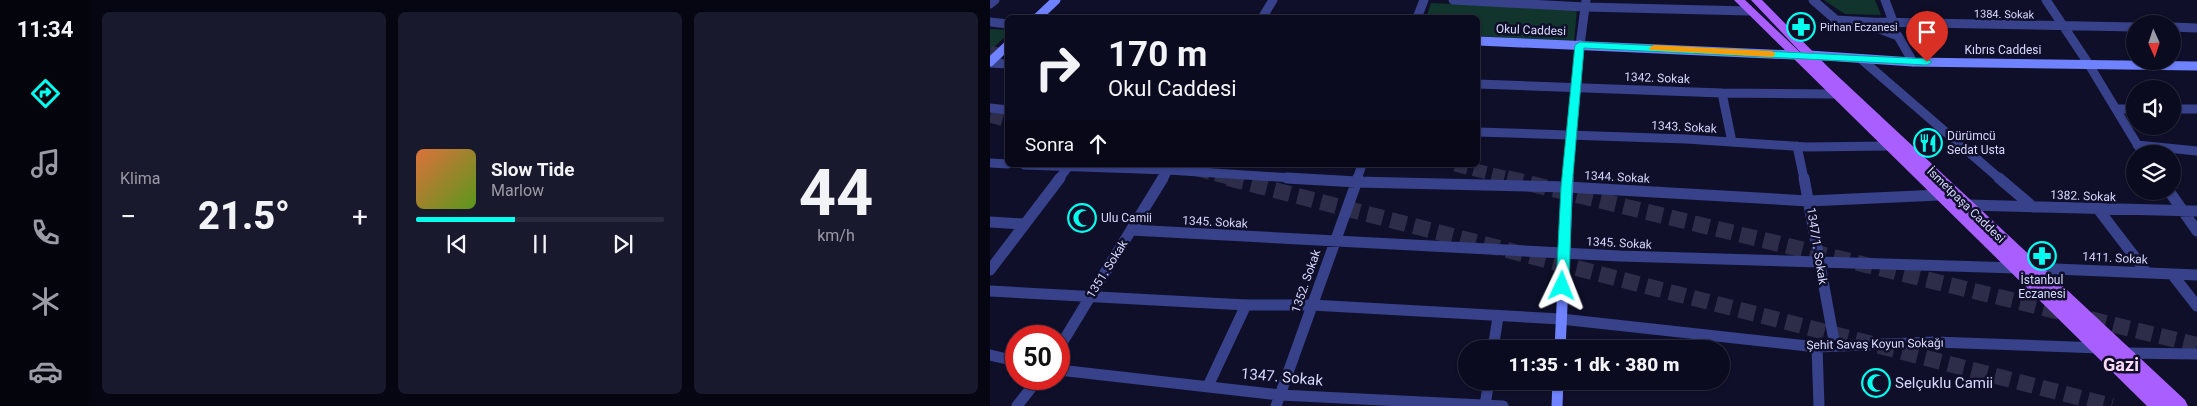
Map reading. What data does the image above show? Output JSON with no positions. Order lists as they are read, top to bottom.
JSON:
{
  "streets": {
    "main road": ["Okul Caddesi", "Kıbrıs Caddesi", "İsmetpaşa Caddesi"],
    "street": [
      "1384. Sokak",
      "1342. Sokak",
      "1343. Sokak",
      "1344. Sokak",
      "1382. Sokak",
      "1345. Sokak",
      "1347/1. Sokak",
      "1411. Sokak",
      "1351. Sokak",
      "1352. Sokak",
      "Şehit Savaş Koyun Sokağı",
      "1347. Sokak"
    ]
  },
  "crossings": [
    ["Okul Caddesi", "İsmetpaşa Caddesi"],
    ["Kıbrıs Caddesi", "İsmetpaşa Caddesi"],
    ["1342. Sokak", "İsmetpaşa Caddesi"],
    ["1343. Sokak", "İsmetpaşa Caddesi"],
    ["1343. Sokak", "1347/1. Sokak"],
    ["1344. Sokak", "İsmetpaşa Caddesi"],
    ["1344. Sokak", "1347/1. Sokak"],
    ["1344. Sokak", "1351. Sokak"],
    ["1344. Sokak", "1352. Sokak"],
    ["1382. Sokak", "İsmetpaşa Caddesi"],
    ["İsmetpaşa Caddesi", "1345. Sokak"],
    ["İsmetpaşa Caddesi", "1411. Sokak"],
    ["İsmetpaşa Caddesi", "Şehit Savaş Koyun Sokağı"],
    ["1345. Sokak", "1347/1. Sokak"],
    ["1345. Sokak", "1411. Sokak"],
    ["1345. Sokak", "1351. Sokak"],
    ["1345. Sokak", "1352. Sokak"],
    ["1347/1. Sokak", "Şehit Savaş Koyun Sokağı"],
    ["1351. Sokak", "Şehit Savaş Koyun Sokağı"],
    ["1352. Sokak", "Şehit Savaş Koyun Sokağı"],
    ["1352. Sokak", "1347. Sokak"]
  ],
  "districts": ["Gazi"],
  "places": {
    "pharmacy": ["Pirhan Eczanesi", "İstanbul Eczanesi"],
    "restaurant": ["Dürümcü Sedat Usta"],
    "mosque": ["Ulu Camii", "Selçuklu Camii"]
  },
  "north": "bottom",
  "page": {
    "tabs": "11:34",
    "tile": [
      "Klima",
      ["44", "km/h"]
    ],
    "turn": ["170 m", "Okul Caddesi"],
    "then": "Sonra",
    "song": ["Slow Tide", "Marlow"],
    "heat": ["−", "21.5°", "+"],
    "limit": "50",
    "trip": "11:35 · 1 dk · 380 m"
  }
}
